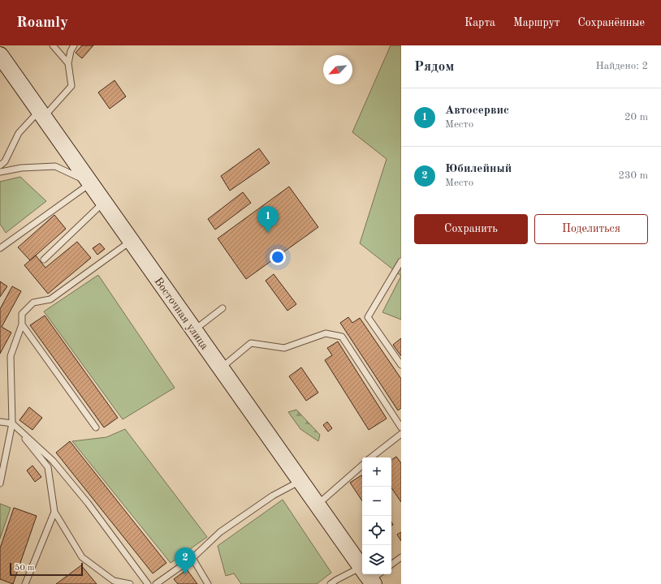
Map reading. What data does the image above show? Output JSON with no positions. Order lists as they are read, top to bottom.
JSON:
{
  "streets": {
    "main road": ["Восточная улица"]
  },
  "scale_bar": "50 m",
  "north": "bottom left",
  "page": {
    "header": "Roamly",
    "nav": ["Карта", "Маршрут", "Сохранённые"],
    "heading": ["Рядом", "Найдено: 2"],
    "list": [
      {
        "mark": "1",
        "name": "Автосервис",
        "note": "Место",
        "value": "20 m"
      },
      {
        "mark": "2",
        "name": "Юбилейный",
        "note": "Место",
        "value": "230 m"
      }
    ],
    "buttons": ["Сохранить", "Поделиться"],
    "pins": ["1", "2"],
    "map_buttons": ["+", "−"],
    "scale": "50 m"
  }
}
